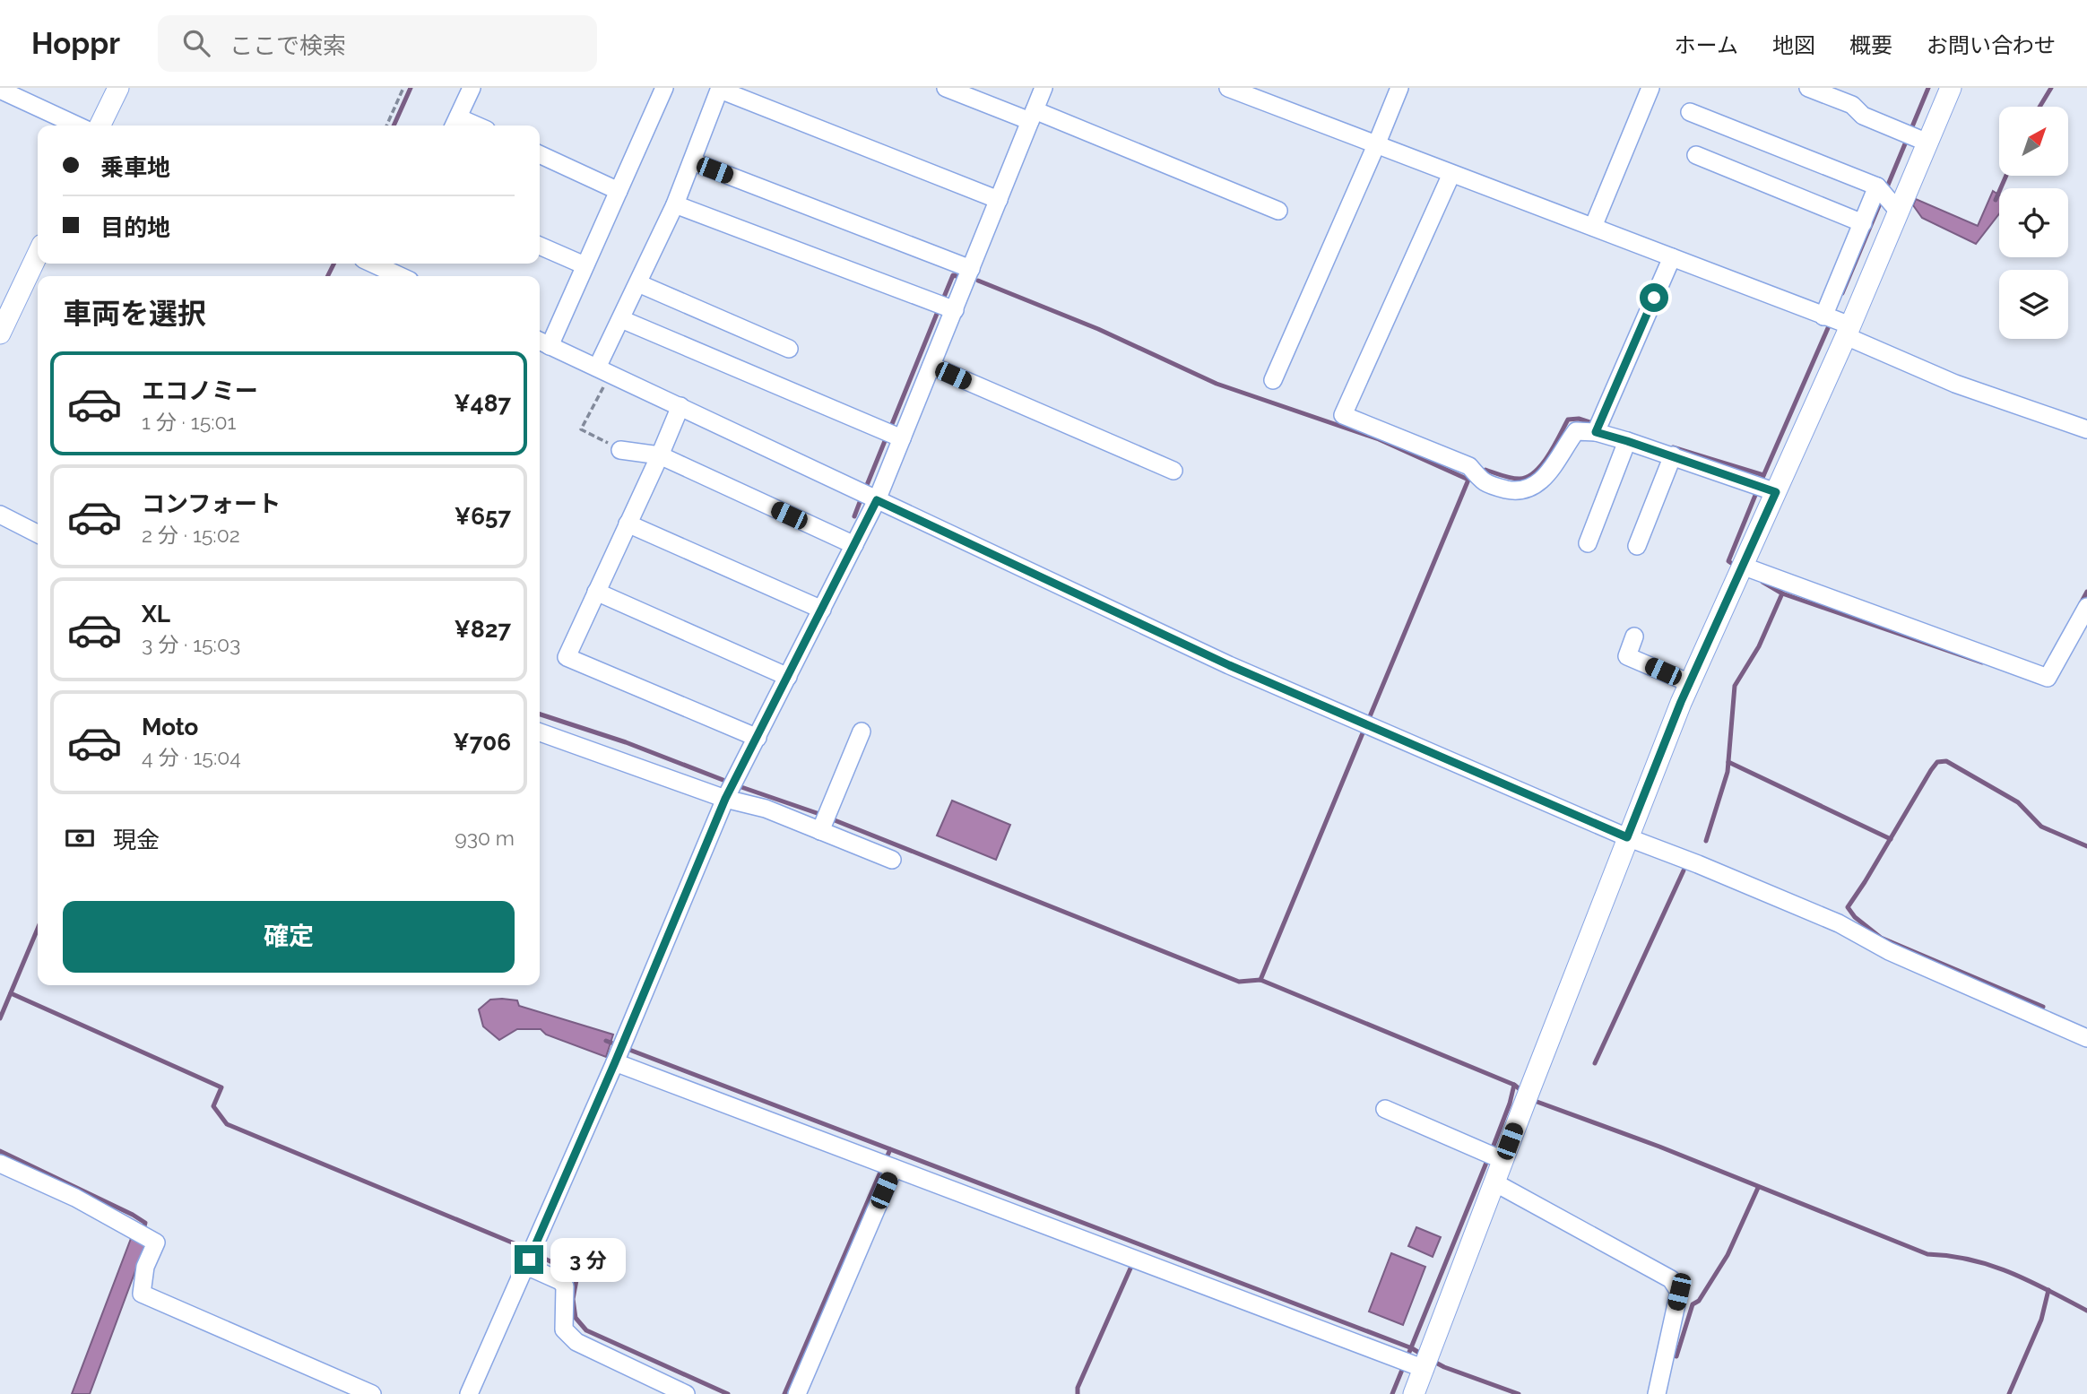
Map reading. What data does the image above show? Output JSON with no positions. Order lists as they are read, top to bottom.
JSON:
{
  "north": "top right",
  "page": {
    "header": "Hoppr",
    "search": "ここで検索",
    "nav": [
      "ホーム",
      "地図",
      "概要",
      "お問い合わせ"
    ],
    "banner": ["乗車地", "目的地"],
    "heading": "車両を選択",
    "list": [
      {
        "name": "エコノミー",
        "note": "1 分 · 15:01",
        "value": "¥487"
      },
      {
        "name": "コンフォート",
        "note": "2 分 · 15:02",
        "value": "¥657"
      },
      {
        "name": "XL",
        "note": "3 分 · 15:03",
        "value": "¥827"
      },
      {
        "name": "Moto",
        "note": "4 分 · 15:04",
        "value": "¥706"
      }
    ],
    "pay": ["現金", "930 m"],
    "buttons": "確定",
    "bubble": "3 分"
  }
}
